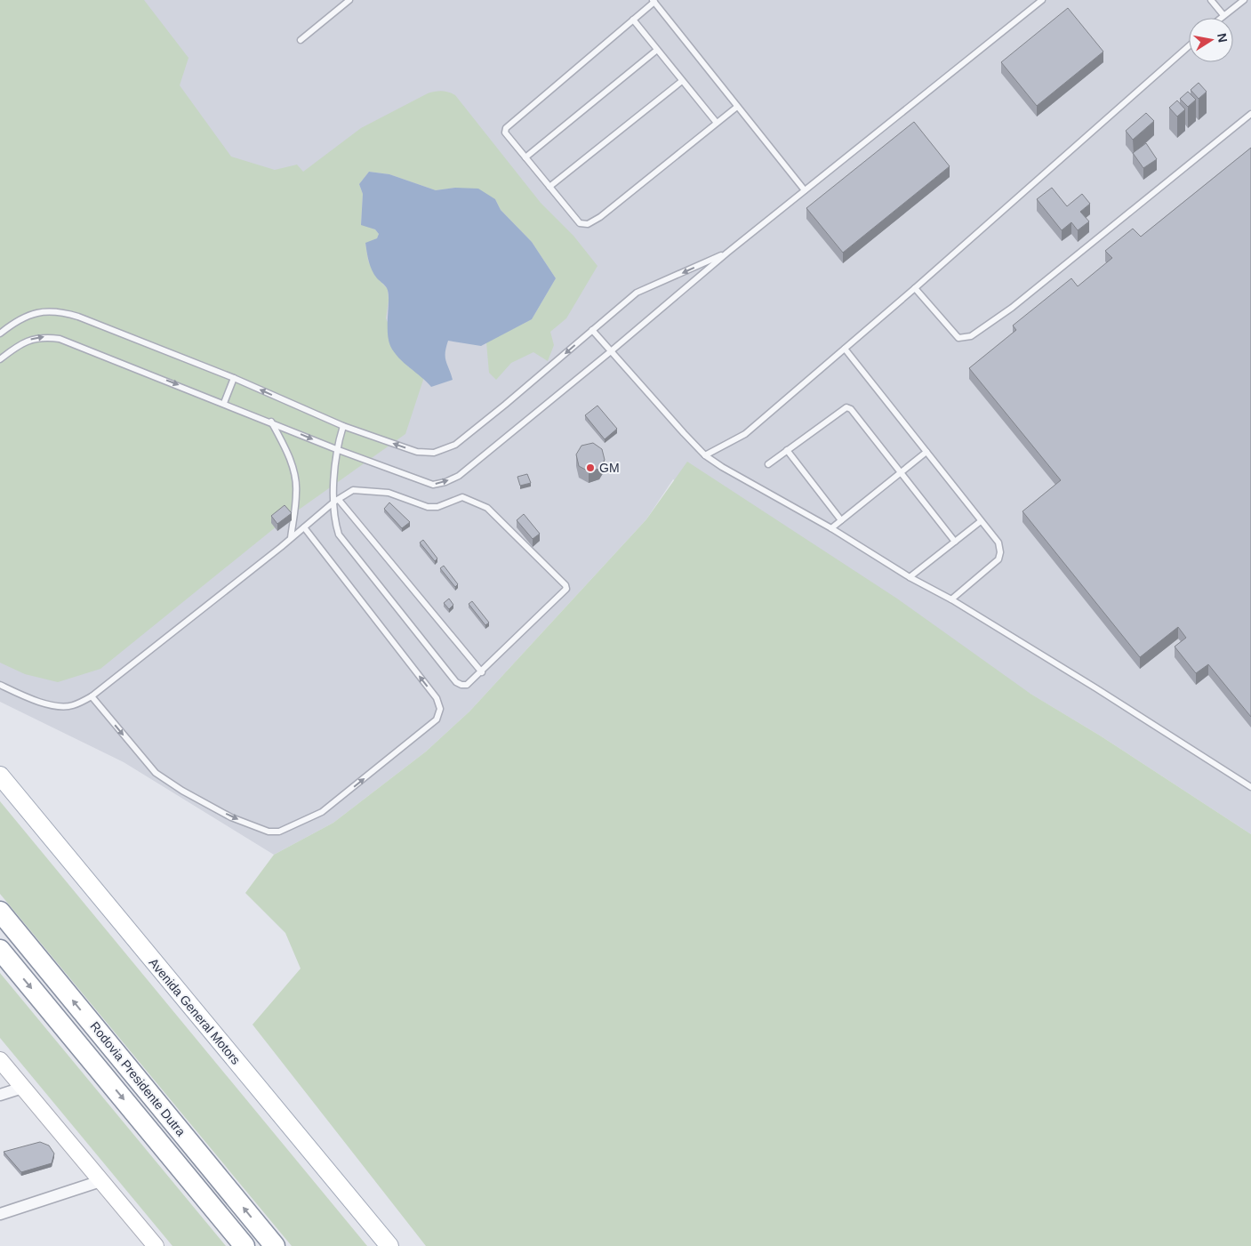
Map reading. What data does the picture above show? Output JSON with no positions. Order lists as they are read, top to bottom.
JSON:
{
  "streets": {
    "highway": ["Rodovia Presidente Dutra"],
    "main road": ["Avenida General Motors"]
  },
  "places": ["GM"],
  "north": "right"
}
